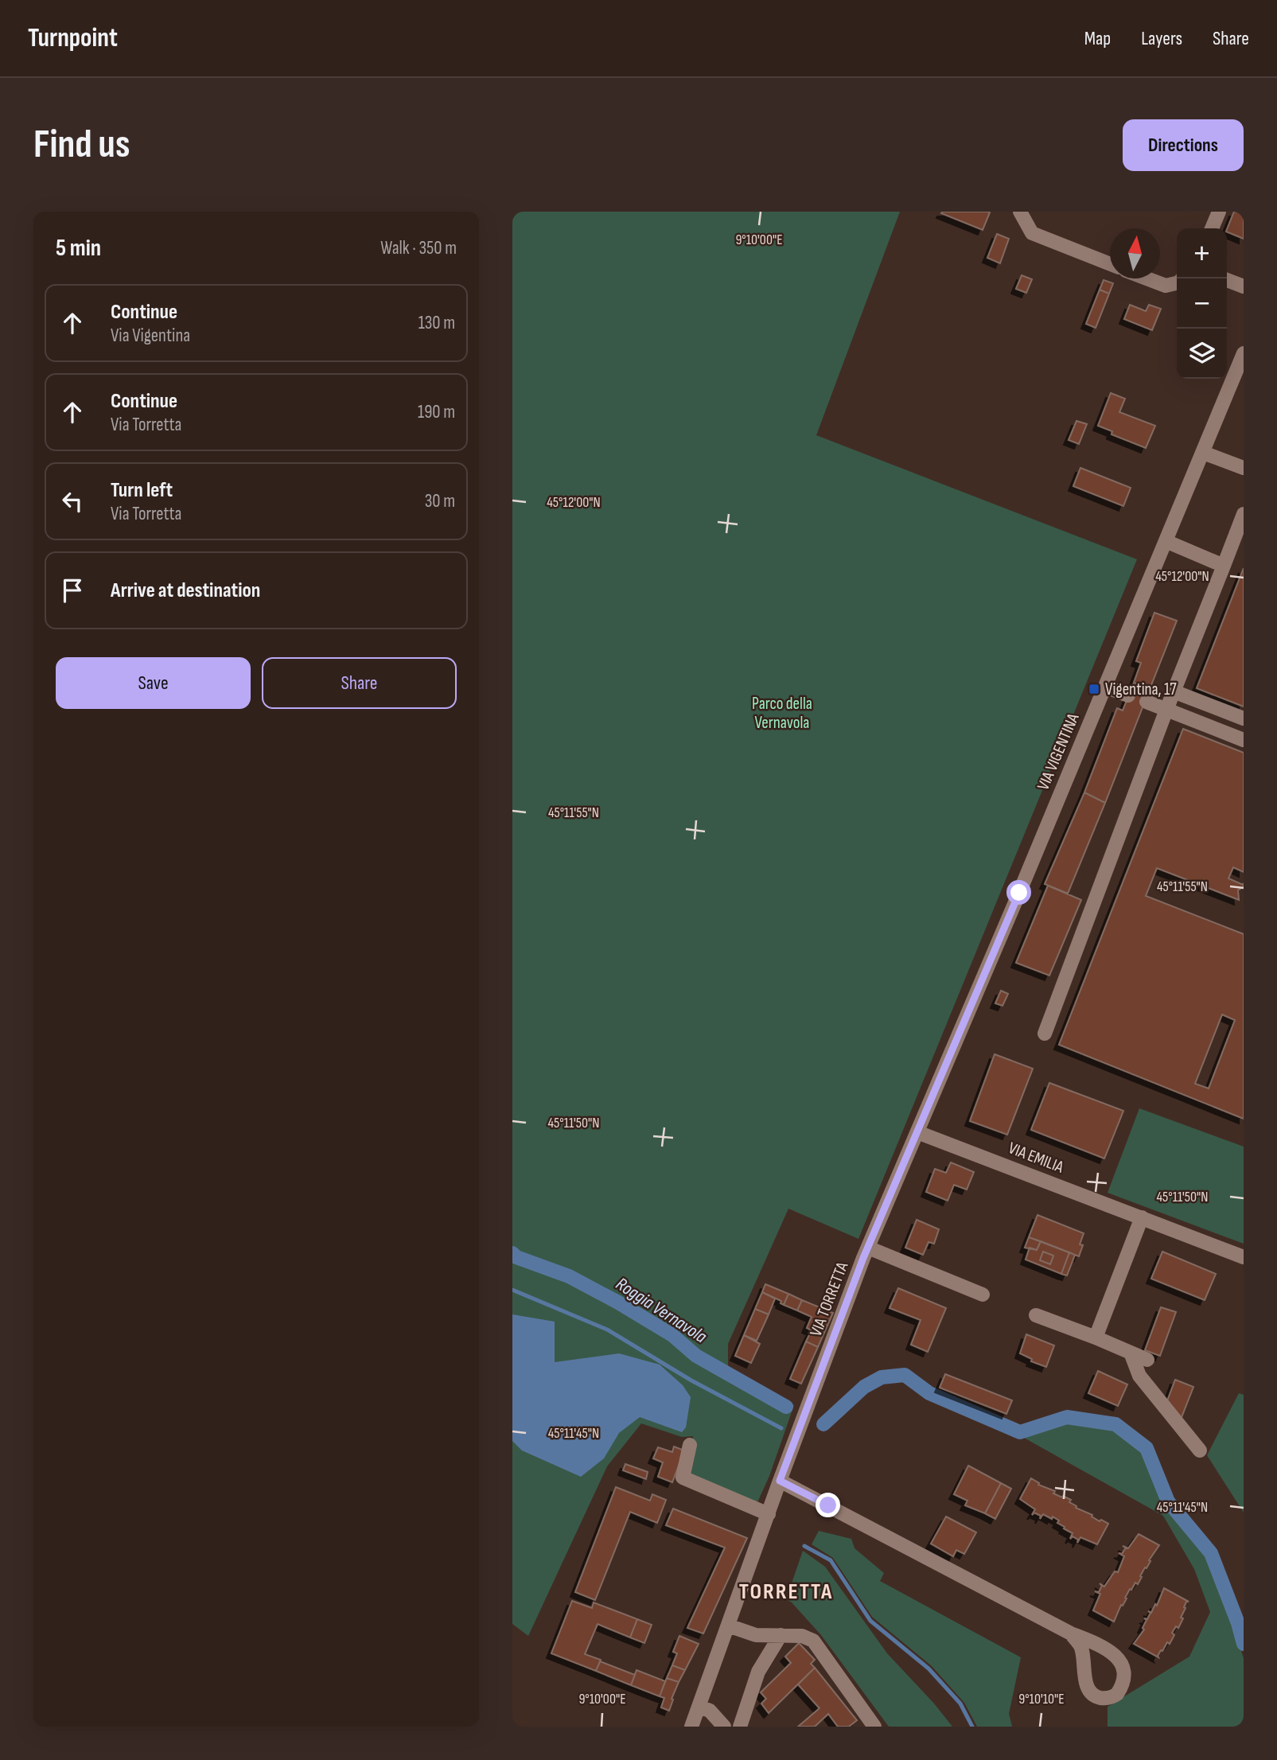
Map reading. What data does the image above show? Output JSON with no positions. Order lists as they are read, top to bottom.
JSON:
{
  "streets": {
    "street": ["VIA VIGENTINA", "VIA EMILIA", "VIA TORRETTA"]
  },
  "crossings": [
    ["VIA VIGENTINA", "VIA EMILIA"],
    ["VIA VIGENTINA", "VIA TORRETTA"],
    ["VIA EMILIA", "VIA TORRETTA"]
  ],
  "districts": ["TORRETTA"],
  "water": ["Roggia Vernavola"],
  "parks": ["Parco della Vernavola"],
  "places": {
    "transit": ["Vigentina, 17"]
  },
  "north": "top",
  "page": {
    "header": "Turnpoint",
    "nav": ["Map", "Layers", "Share"],
    "buttons": [
      "Directions",
      ["Save", "Share"]
    ],
    "title": "Find us",
    "heading": ["5 min", "Walk · 350 m"],
    "map_buttons": ["+", "−"],
    "list": [
      ["Continue", "Via Vigentina", "130 m"],
      ["Continue", "Via Torretta", "190 m"],
      ["Turn left", "Via Torretta", "30 m"],
      "Arrive at destination"
    ]
  },
  "coordinates": [
    "9°10'00\"E",
    "45°12'00\"N",
    "45°11'55\"N",
    "45°11'50\"N",
    "45°11'45\"N",
    "9°10'10\"E"
  ]
}
